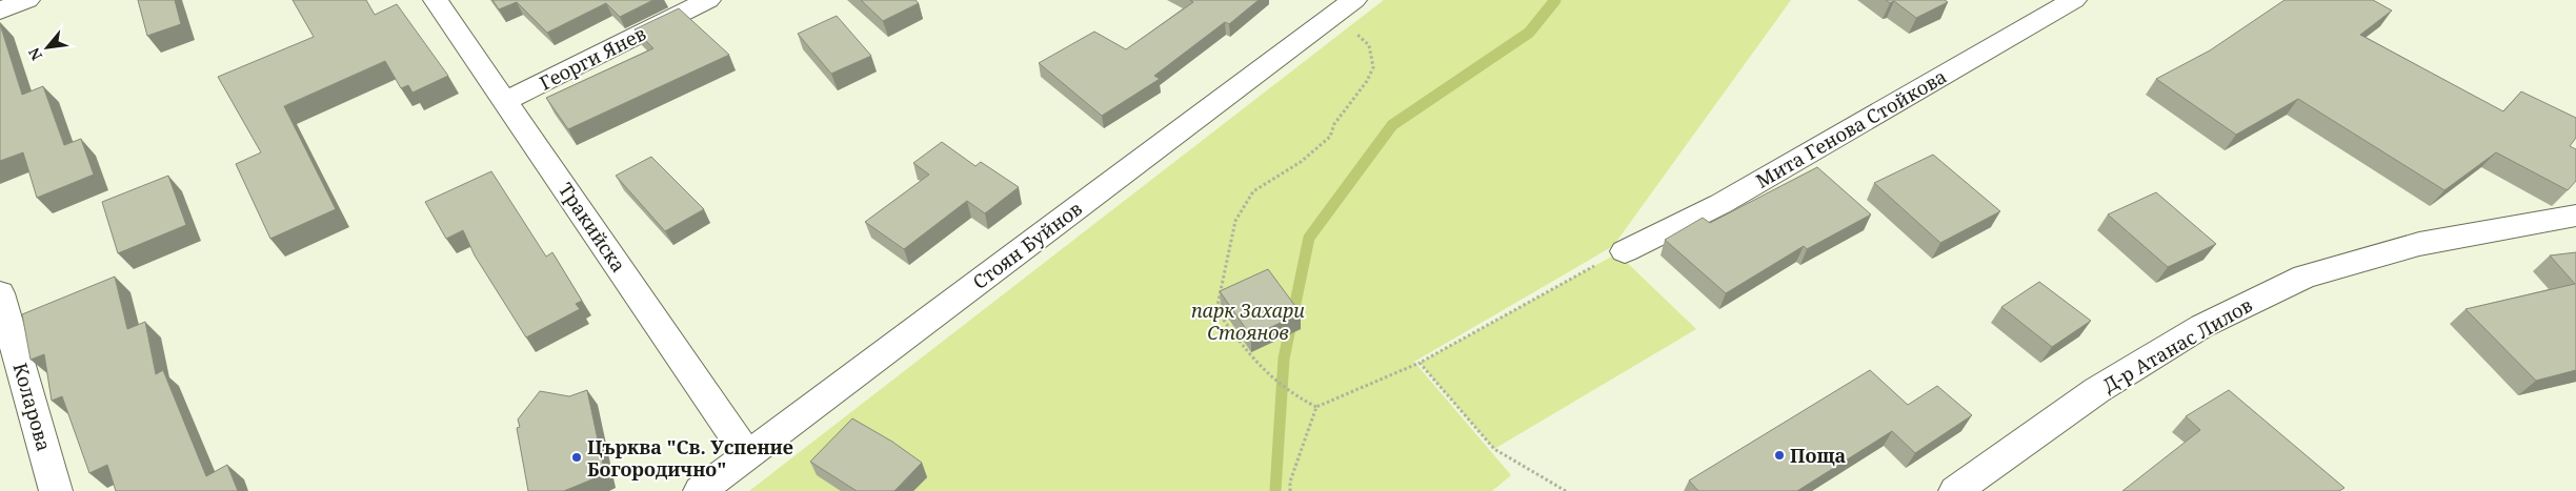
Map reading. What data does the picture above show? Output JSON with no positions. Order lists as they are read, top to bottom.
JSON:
{
  "streets": {
    "street": [
      "Георги Янев",
      "Мита Генова Стойкова",
      "Тракийска",
      "Стоян Буйнов",
      "Д-р Атанас Лилов",
      "Коларова"
    ]
  },
  "crossings": [
    ["Георги Янев", "Тракийска"],
    ["Тракийска", "Стоян Буйнов"]
  ],
  "parks": ["парк Захари Стоянов"],
  "places": ["Поща", "Църква \"Св. Успение Богородично\""],
  "north": "bottom left"
}
